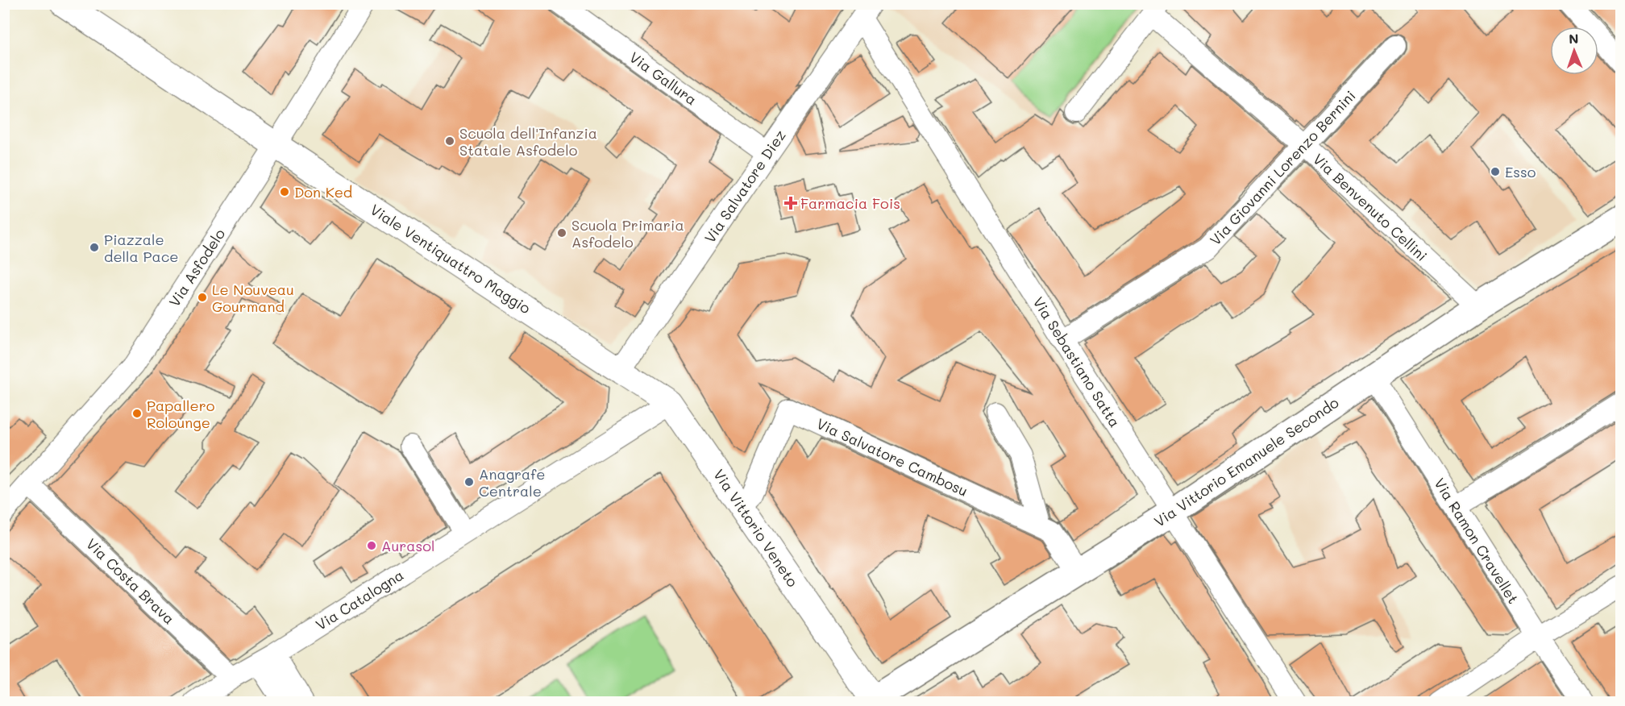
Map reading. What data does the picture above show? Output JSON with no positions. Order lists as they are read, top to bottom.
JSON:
{
  "streets": {
    "main road": ["Via Vittorio Emanuele Secondo"],
    "street": [
      "Via Gallura",
      "Via Giovanni Lorenzo Bernini",
      "Via Salvatore Diez",
      "Via Benvenuto Cellini",
      "Viale Ventiquattro Maggio",
      "Via Asfodelo",
      "Via Sebastiano Satta",
      "Via Salvatore Cambosu",
      "Via Vittorio Veneto",
      "Via Ramon Cravellet",
      "Via Costa Brava",
      "Via Catalogna"
    ]
  },
  "crossings": [
    ["Via Gallura", "Via Salvatore Diez"],
    ["Via Giovanni Lorenzo Bernini", "Via Benvenuto Cellini"],
    ["Via Giovanni Lorenzo Bernini", "Via Sebastiano Satta"],
    ["Via Salvatore Diez", "Viale Ventiquattro Maggio"],
    ["Via Salvatore Diez", "Via Sebastiano Satta"],
    ["Via Salvatore Diez", "Via Vittorio Veneto"],
    ["Via Benvenuto Cellini", "Via Vittorio Emanuele Secondo"],
    ["Viale Ventiquattro Maggio", "Via Asfodelo"],
    ["Viale Ventiquattro Maggio", "Via Vittorio Veneto"],
    ["Via Asfodelo", "Via Costa Brava"],
    ["Via Sebastiano Satta", "Via Vittorio Emanuele Secondo"],
    ["Via Salvatore Cambosu", "Via Vittorio Emanuele Secondo"],
    ["Via Salvatore Cambosu", "Via Vittorio Veneto"],
    ["Via Vittorio Emanuele Secondo", "Via Vittorio Veneto"],
    ["Via Vittorio Emanuele Secondo", "Via Ramon Cravellet"],
    ["Via Vittorio Veneto", "Via Catalogna"],
    ["Via Costa Brava", "Via Catalogna"]
  ],
  "places": {
    "other": [
      "Scuola dell'Infanzia Statale Asfodelo",
      "Esso",
      "Don Ked",
      "Scuola Primaria Asfodelo",
      "Piazzale della Pace",
      "Le Nouveau Gourmand",
      "Papallero Rolounge",
      "Anagrafe Centrale",
      "Aurasol"
    ],
    "health": ["Farmacia Fois"]
  },
  "north": "top"
}
